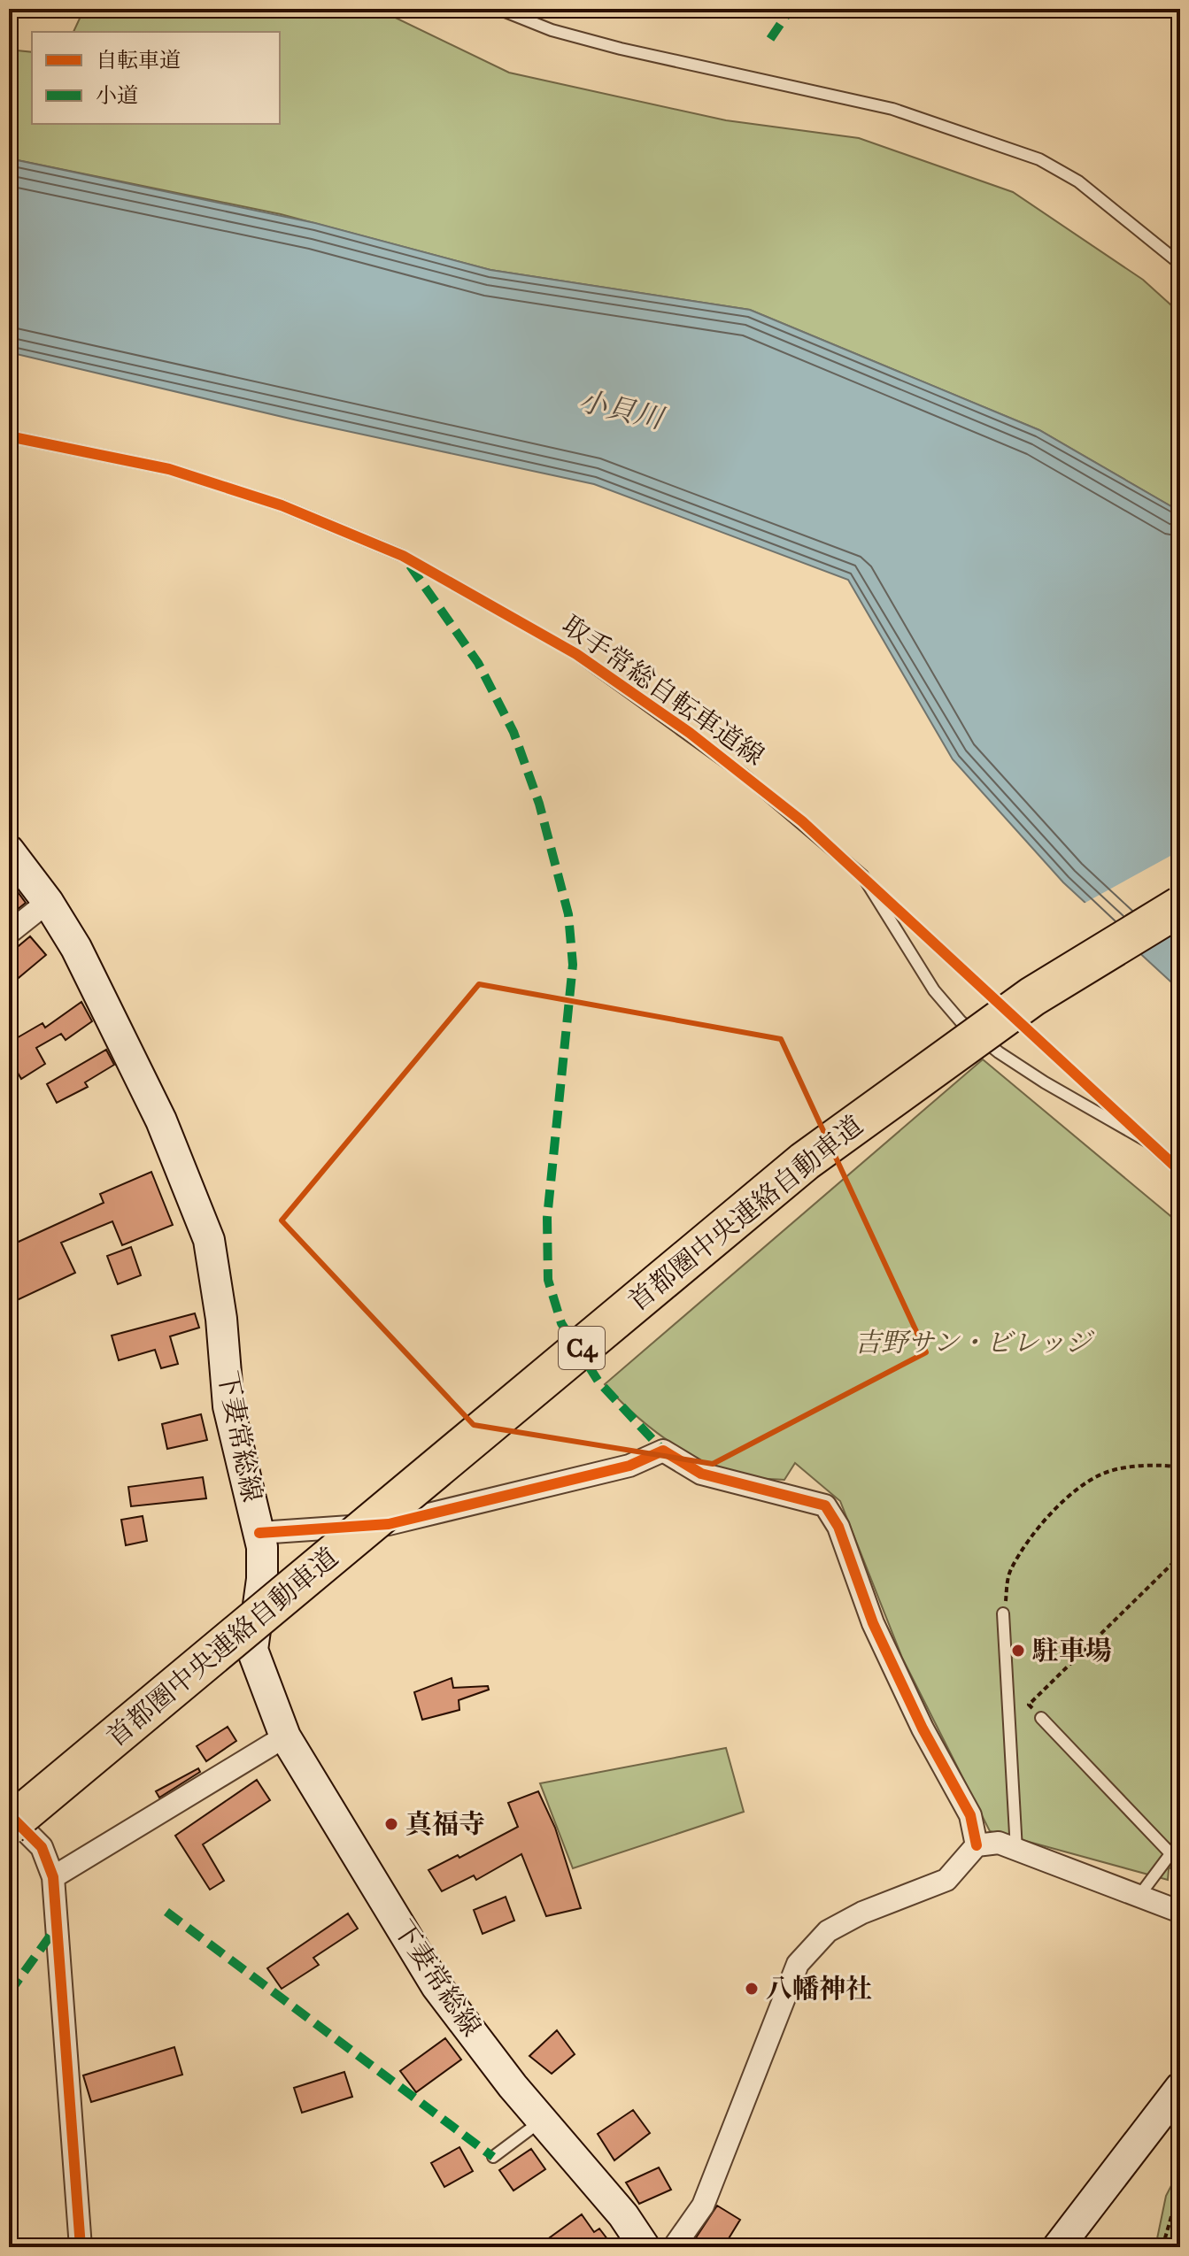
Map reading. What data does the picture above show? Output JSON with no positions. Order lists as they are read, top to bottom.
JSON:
{
  "streets": {
    "highway": ["首都圏中央連絡自動車道", "C4"],
    "main road": ["下妻常総線"],
    "lane": ["取手常総自転車道線"]
  },
  "water": ["小貝川"],
  "parks": ["吉野サン・ビレッジ"],
  "places": ["駐車場", "真福寺", "八幡神社"],
  "legend": ["自転車道", "小道"]
}
